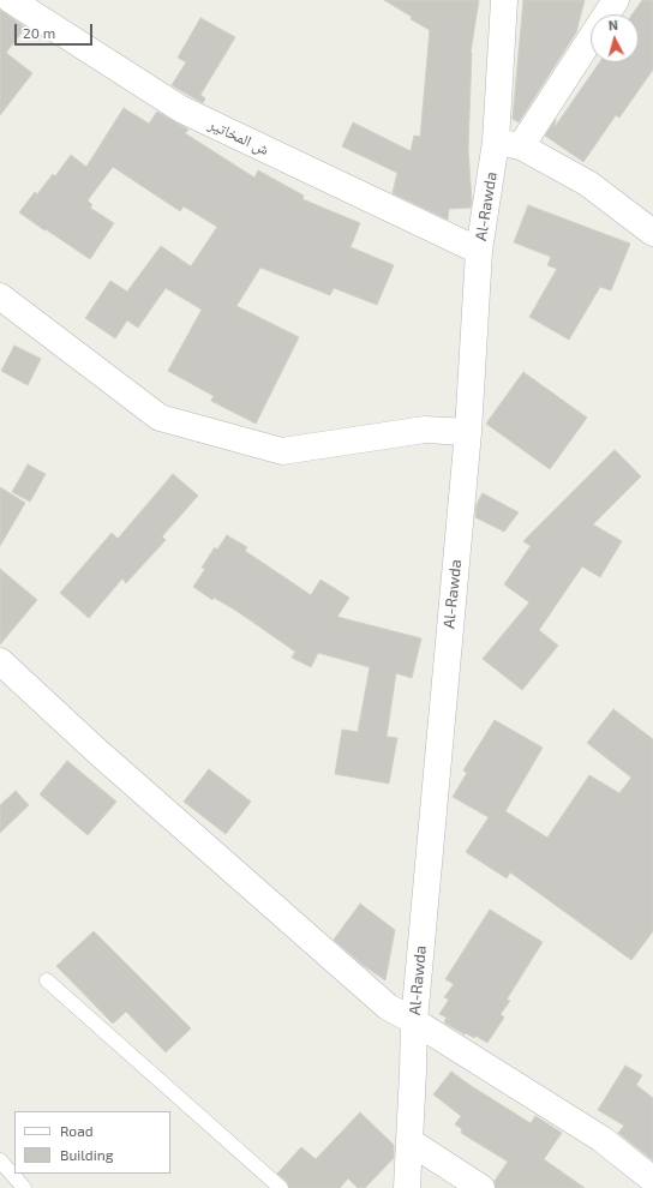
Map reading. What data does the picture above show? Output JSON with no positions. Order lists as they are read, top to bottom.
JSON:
{
  "streets": {
    "street": ["ش المخاتير", "Al-Rawda"]
  },
  "crossings": [
    ["ش المخاتير", "Al-Rawda"]
  ],
  "legend": ["Road", "Building"],
  "scale_bar": "20 m",
  "north": "top"
}
